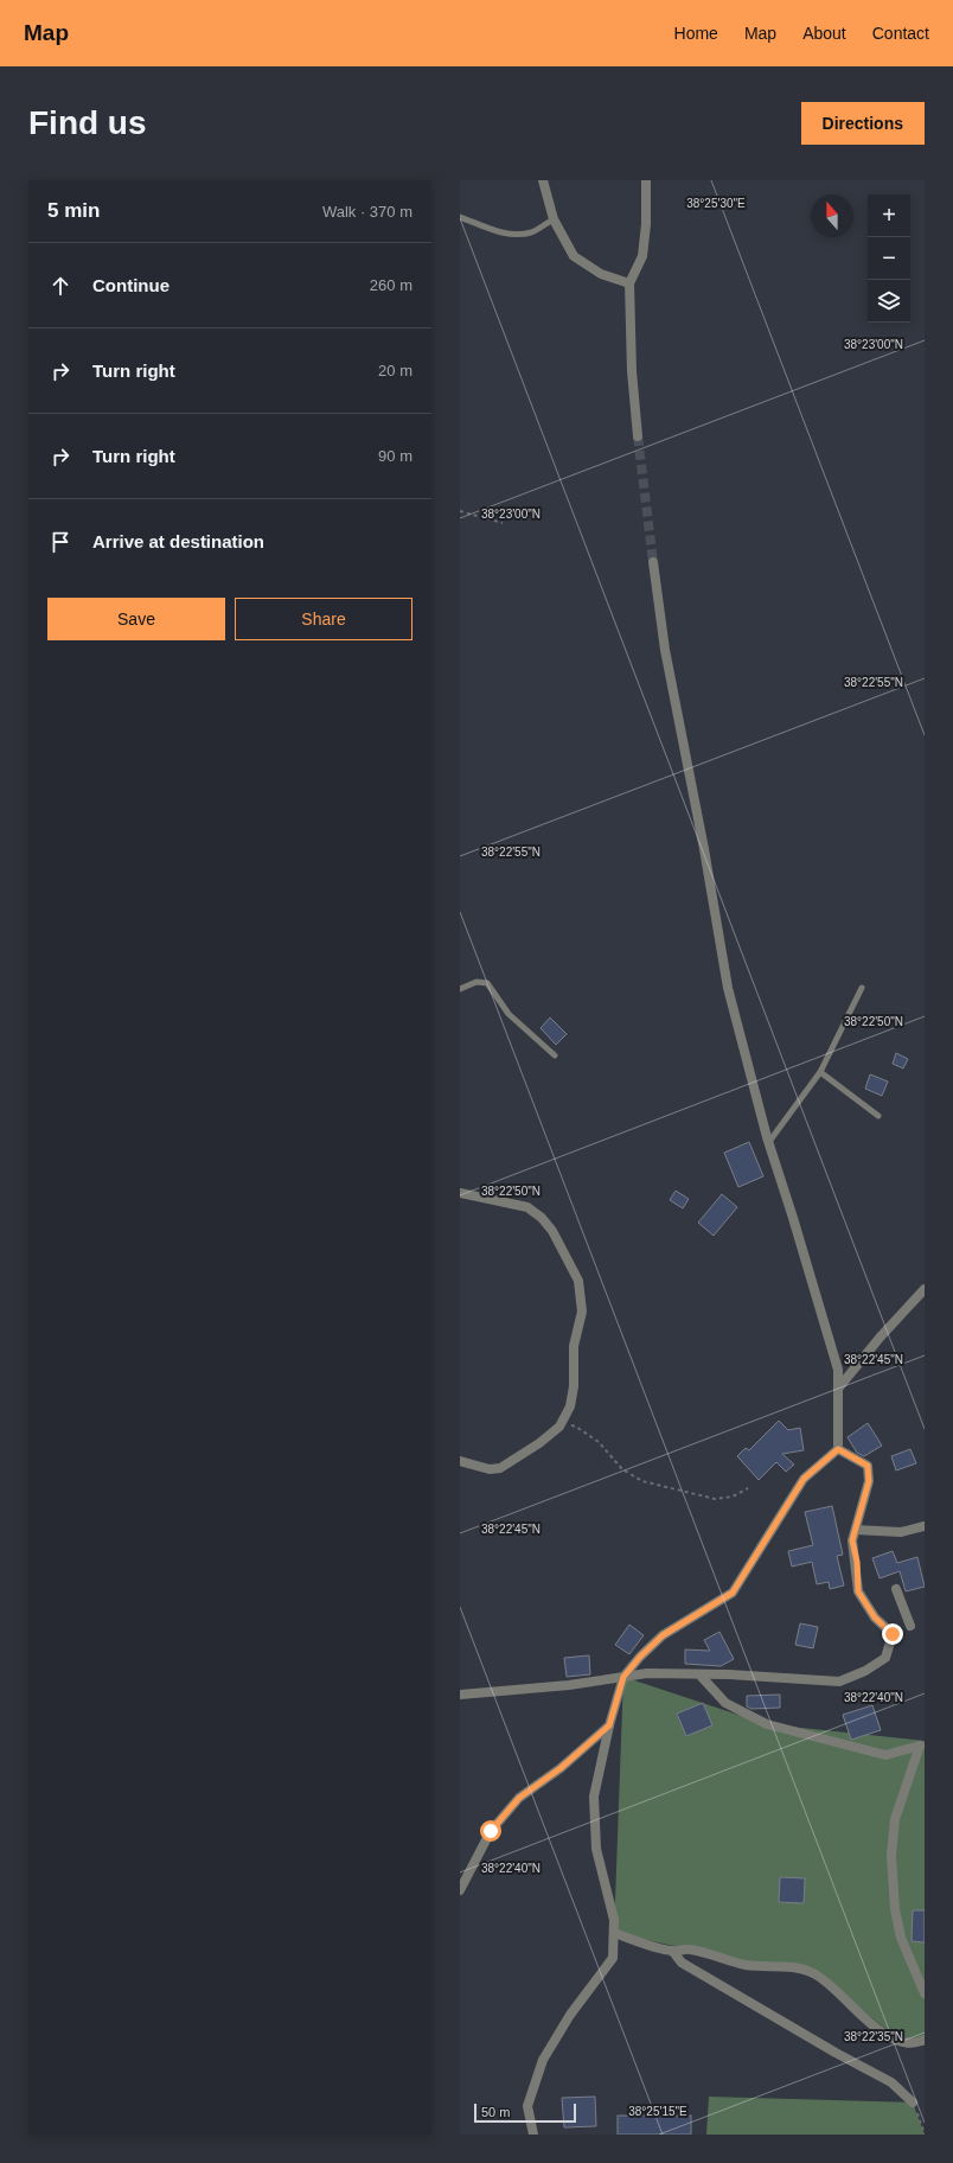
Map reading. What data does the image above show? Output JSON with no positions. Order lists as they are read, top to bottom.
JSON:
{
  "scale_bar": "50 m",
  "north": "top",
  "page": {
    "header": "Map",
    "nav": [
      "Home",
      "Map",
      "About",
      "Contact"
    ],
    "buttons": [
      "Directions",
      ["Save", "Share"]
    ],
    "title": "Find us",
    "heading": ["5 min", "Walk · 370 m"],
    "map_buttons": ["+", "−"],
    "list": [
      ["Continue", "260 m"],
      ["Turn right", "20 m"],
      ["Turn right", "90 m"],
      "Arrive at destination"
    ],
    "scale": "50 m"
  },
  "coordinates": [
    "38°25'30\"E",
    "38°23'00\"N",
    "38°22'55\"N",
    "38°22'50\"N",
    "38°22'45\"N",
    "38°22'40\"N",
    "38°22'35\"N",
    "38°25'15\"E"
  ]
}
